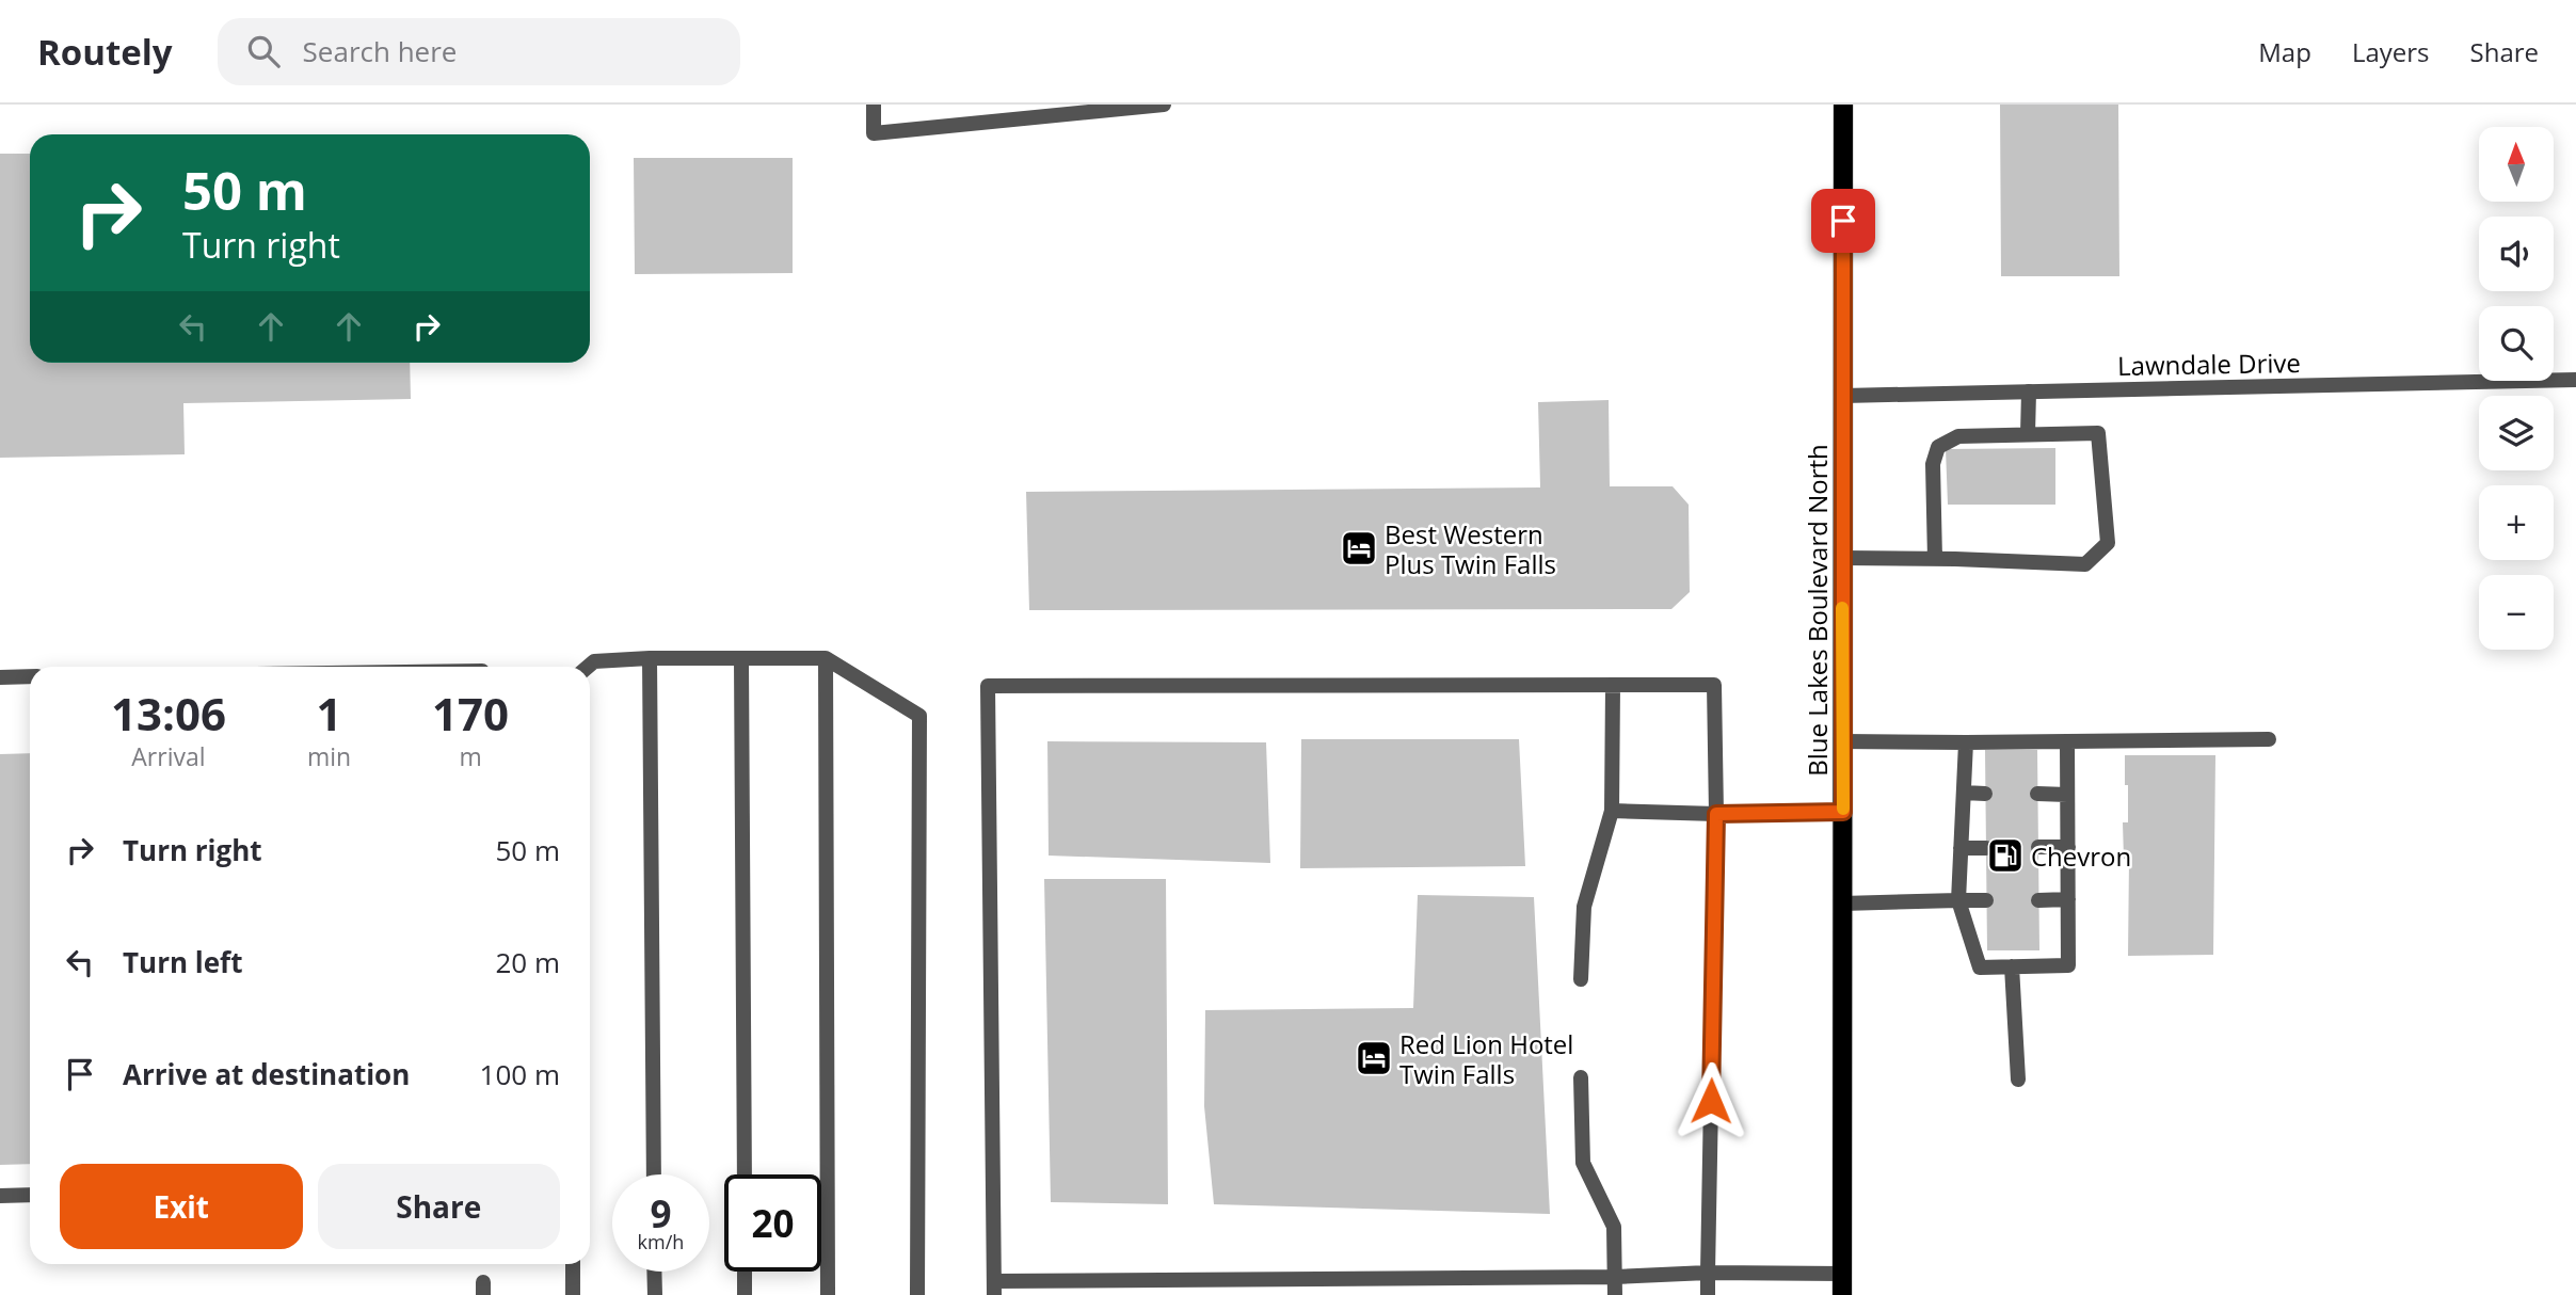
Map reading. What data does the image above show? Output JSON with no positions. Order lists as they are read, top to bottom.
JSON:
{
  "streets": {
    "main road": ["Blue Lakes Boulevard North"],
    "street": ["Lawndale Drive"]
  },
  "crossings": [
    ["Lawndale Drive", "Blue Lakes Boulevard North"]
  ],
  "places": {
    "hotel": ["Best Western Plus Twin Falls", "Red Lion Hotel Twin Falls"],
    "fuel station": ["Chevron"]
  },
  "north": "top",
  "page": {
    "header": "Routely",
    "search": "Search here",
    "nav": ["Map", "Layers", "Share"],
    "map_buttons": ["+", "−"],
    "turn": ["50 m", "Turn right"],
    "eta": [
      "13:06",
      "Arrival",
      "1",
      "min",
      "170",
      "m"
    ],
    "list": [
      {
        "name": "Turn right",
        "value": "50 m"
      },
      {
        "name": "Turn left",
        "value": "20 m"
      },
      {
        "name": "Arrive at destination",
        "value": "100 m"
      }
    ],
    "buttons": ["Exit", "Share"],
    "speed": "9 km/h",
    "limit": "20"
  }
}
